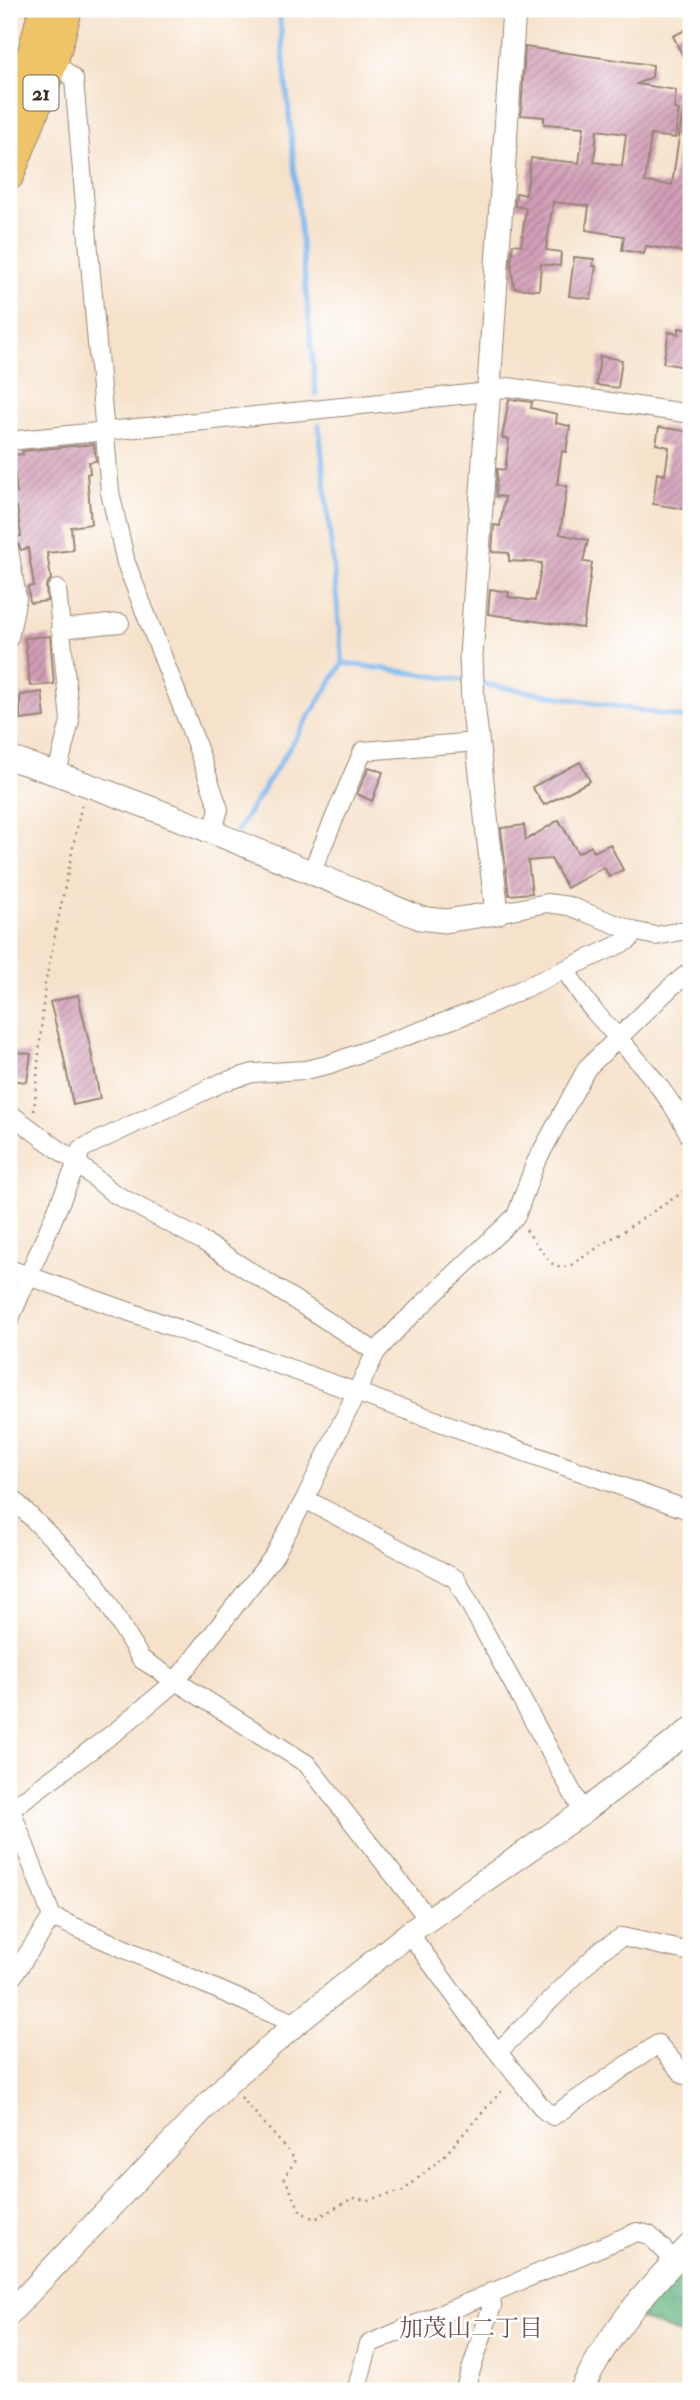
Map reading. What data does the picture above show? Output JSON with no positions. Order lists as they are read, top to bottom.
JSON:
{
  "streets": {
    "highway": ["21"]
  },
  "districts": ["加茂山二丁目"]
}
